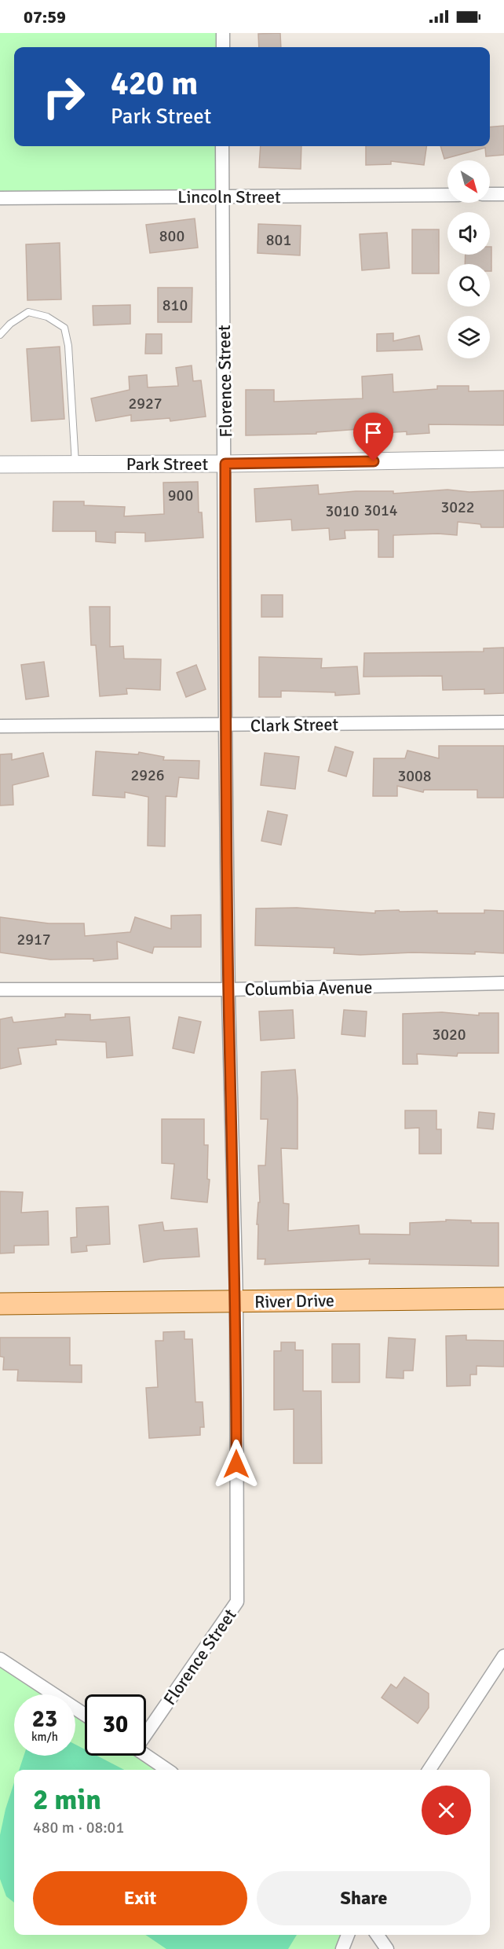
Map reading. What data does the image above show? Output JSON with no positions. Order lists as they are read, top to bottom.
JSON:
{
  "streets": {
    "main road": ["River Drive"],
    "street": [
      "Lincoln Street",
      "Florence Street",
      "Park Street",
      "Clark Street",
      "Columbia Avenue"
    ]
  },
  "crossings": [
    ["Lincoln Street", "Florence Street"],
    ["Florence Street", "Park Street"],
    ["Florence Street", "Clark Street"],
    ["Florence Street", "Columbia Avenue"],
    ["Florence Street", "River Drive"]
  ],
  "house_numbers": [
    "800",
    "801",
    "810",
    "2927",
    "900",
    "3022",
    "3014",
    "3010",
    "2926",
    "3008",
    "2917",
    "3020"
  ],
  "north": "bottom right",
  "page": {
    "status": "07:59",
    "turn": ["420 m", "Park Street"],
    "speed": "23 km/h",
    "limit": "30",
    "heading": ["2 min", "480 m · 08:01"],
    "buttons": ["Exit", "Share"]
  }
}
